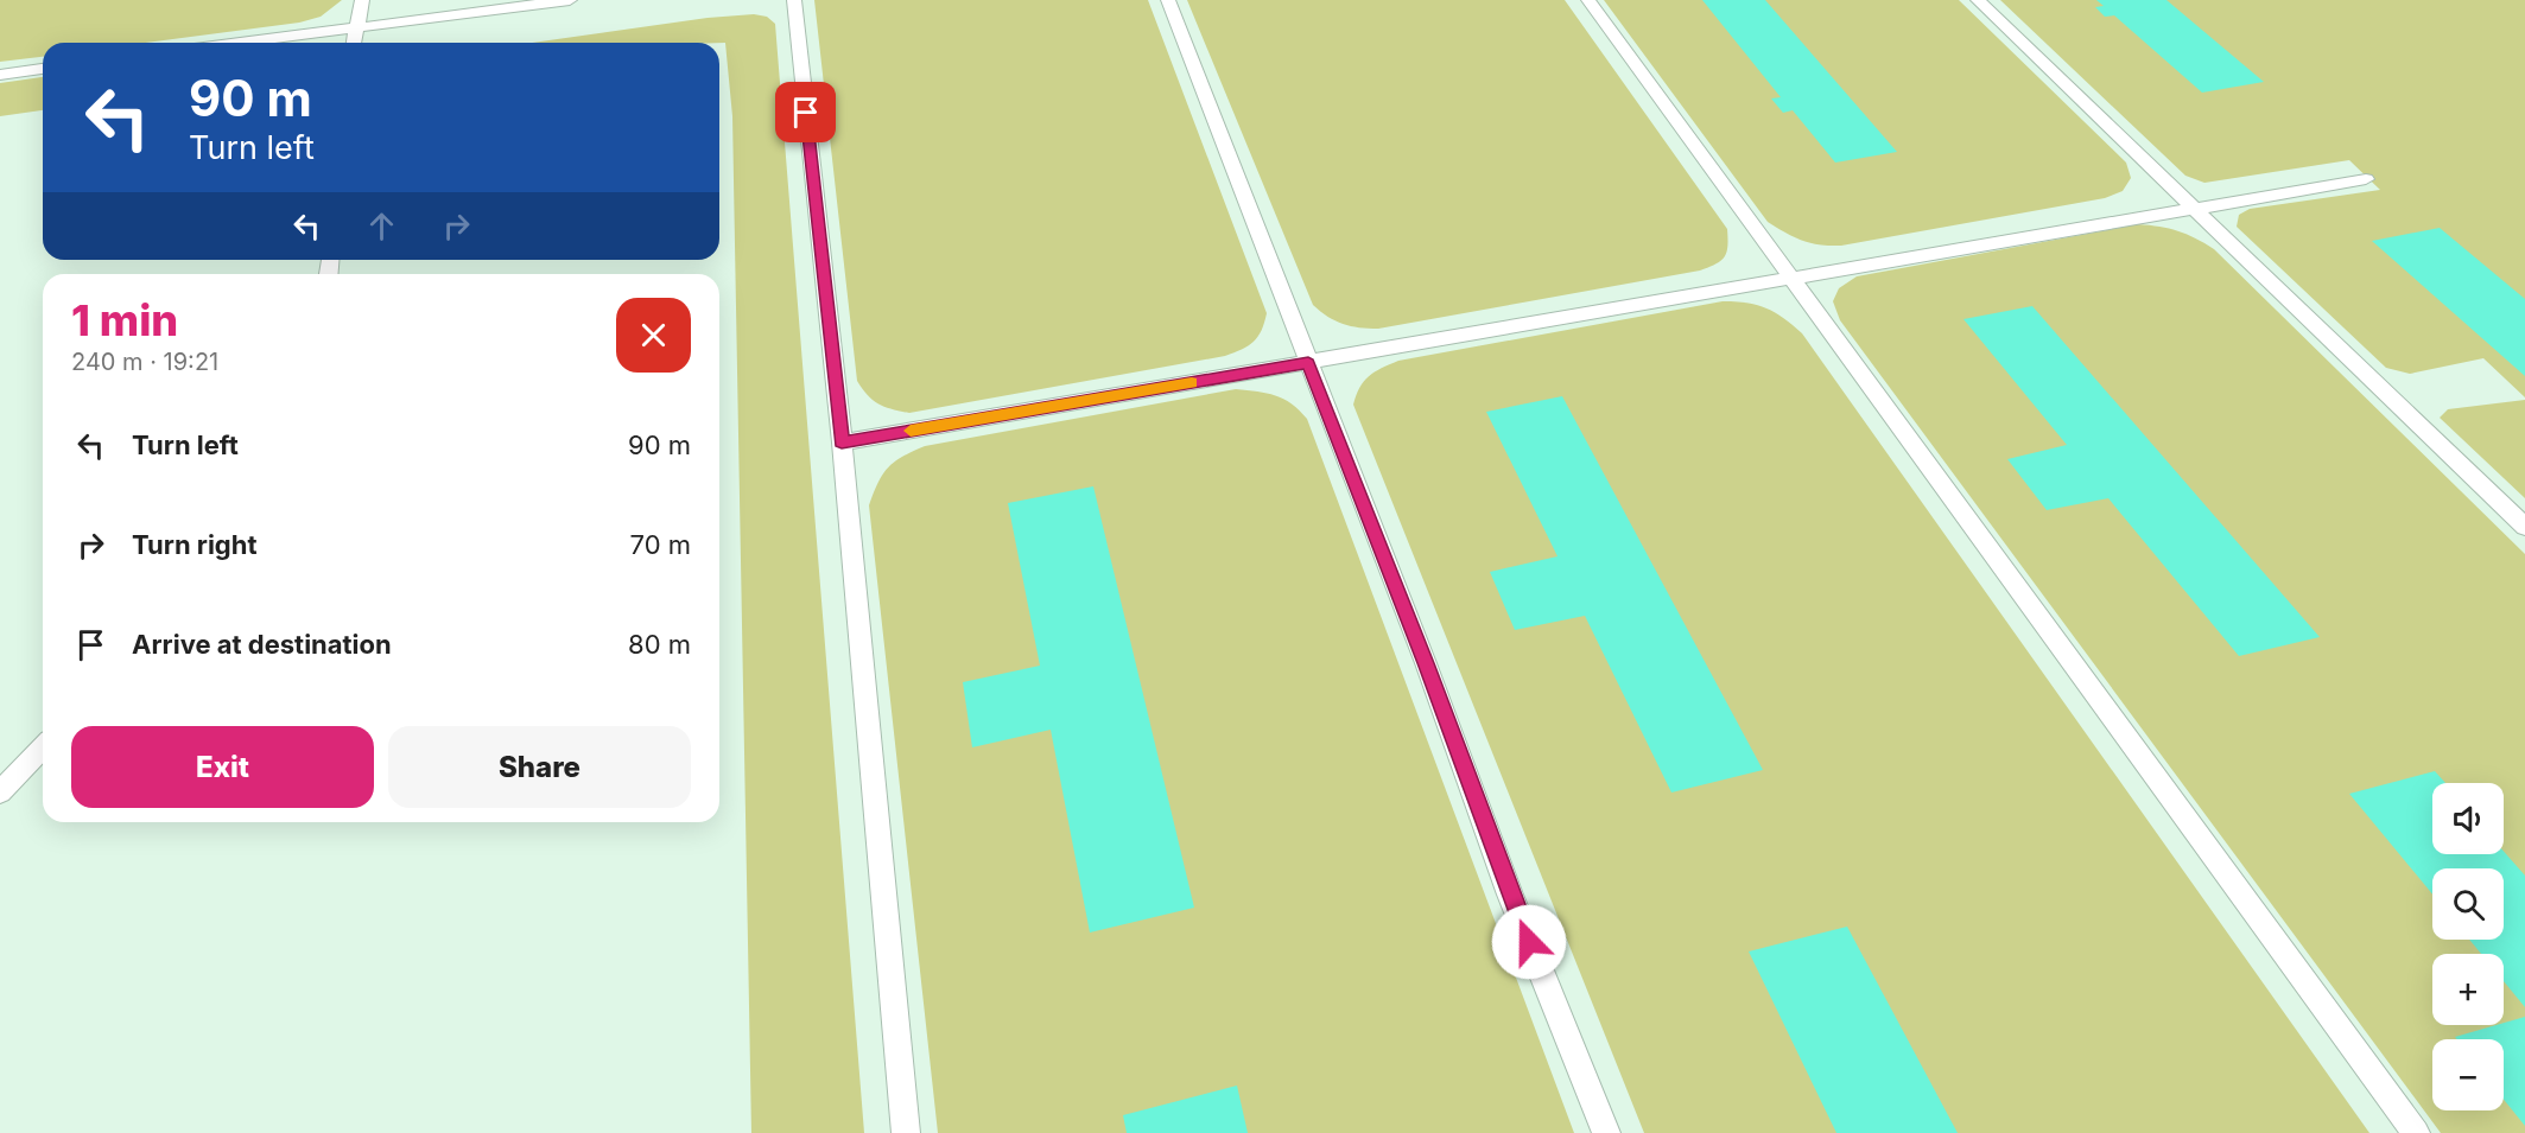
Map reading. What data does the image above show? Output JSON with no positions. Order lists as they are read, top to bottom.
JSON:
{
  "page": {
    "turn": ["90 m", "Turn left"],
    "heading": ["1 min", "240 m · 19:21"],
    "list": [
      {
        "name": "Turn left",
        "value": "90 m"
      },
      {
        "name": "Turn right",
        "value": "70 m"
      },
      {
        "name": "Arrive at destination",
        "value": "80 m"
      }
    ],
    "buttons": ["Exit", "Share"],
    "map_buttons": ["+", "−"]
  }
}
